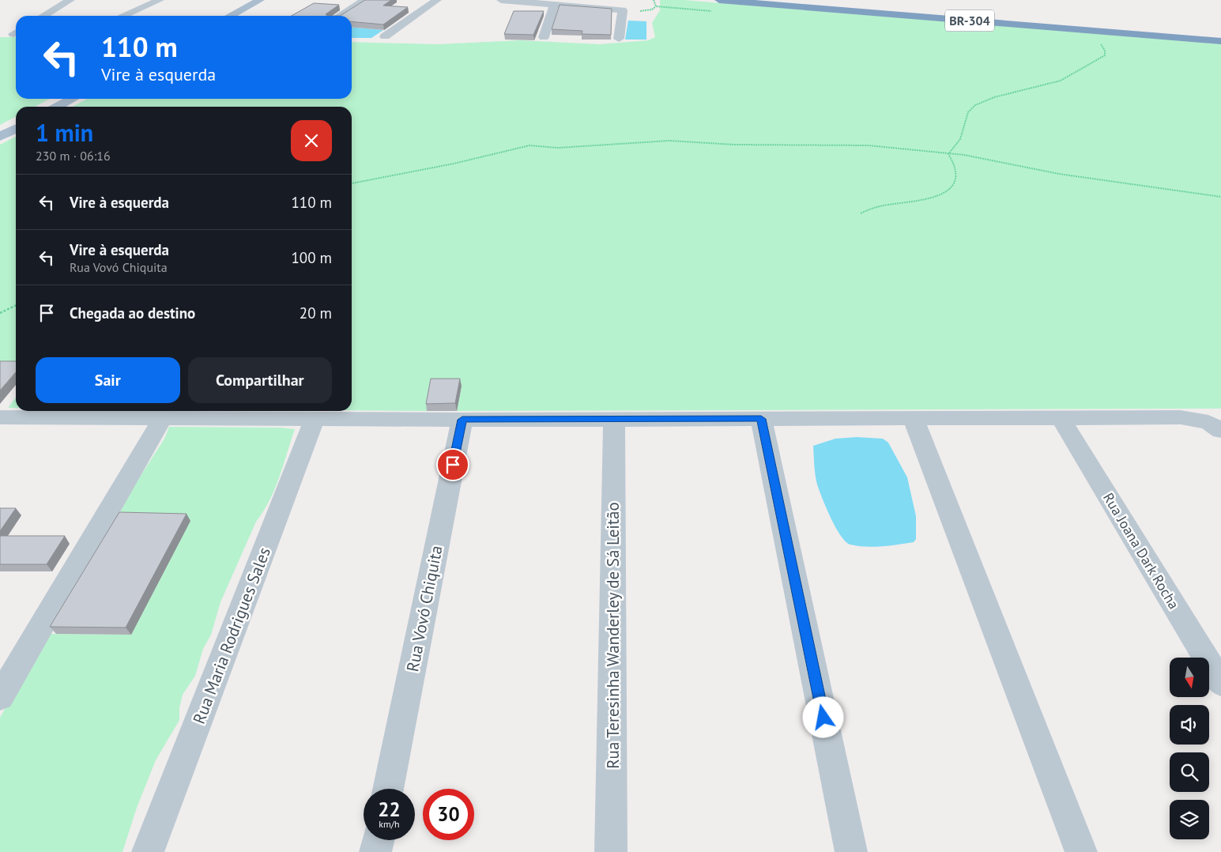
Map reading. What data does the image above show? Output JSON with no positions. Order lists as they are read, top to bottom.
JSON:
{
  "streets": {
    "highway": ["BR-304"],
    "street": [
      "Rua Joana Dark Rocha",
      "Rua Vovó Chiquita",
      "Rua Maria Rodrigues Sales",
      "Rua Teresinha Wanderley de Sá Leitão"
    ]
  },
  "north": "bottom",
  "page": {
    "turn": ["110 m", "Vire à esquerda"],
    "heading": ["1 min", "230 m · 06:16"],
    "list": [
      {
        "name": "Vire à esquerda",
        "value": "110 m"
      },
      {
        "name": "Vire à esquerda",
        "note": "Rua Vovó Chiquita",
        "value": "100 m"
      },
      {
        "name": "Chegada ao destino",
        "value": "20 m"
      }
    ],
    "buttons": ["Sair", "Compartilhar"],
    "speed": "22 km/h",
    "limit": "30"
  }
}
